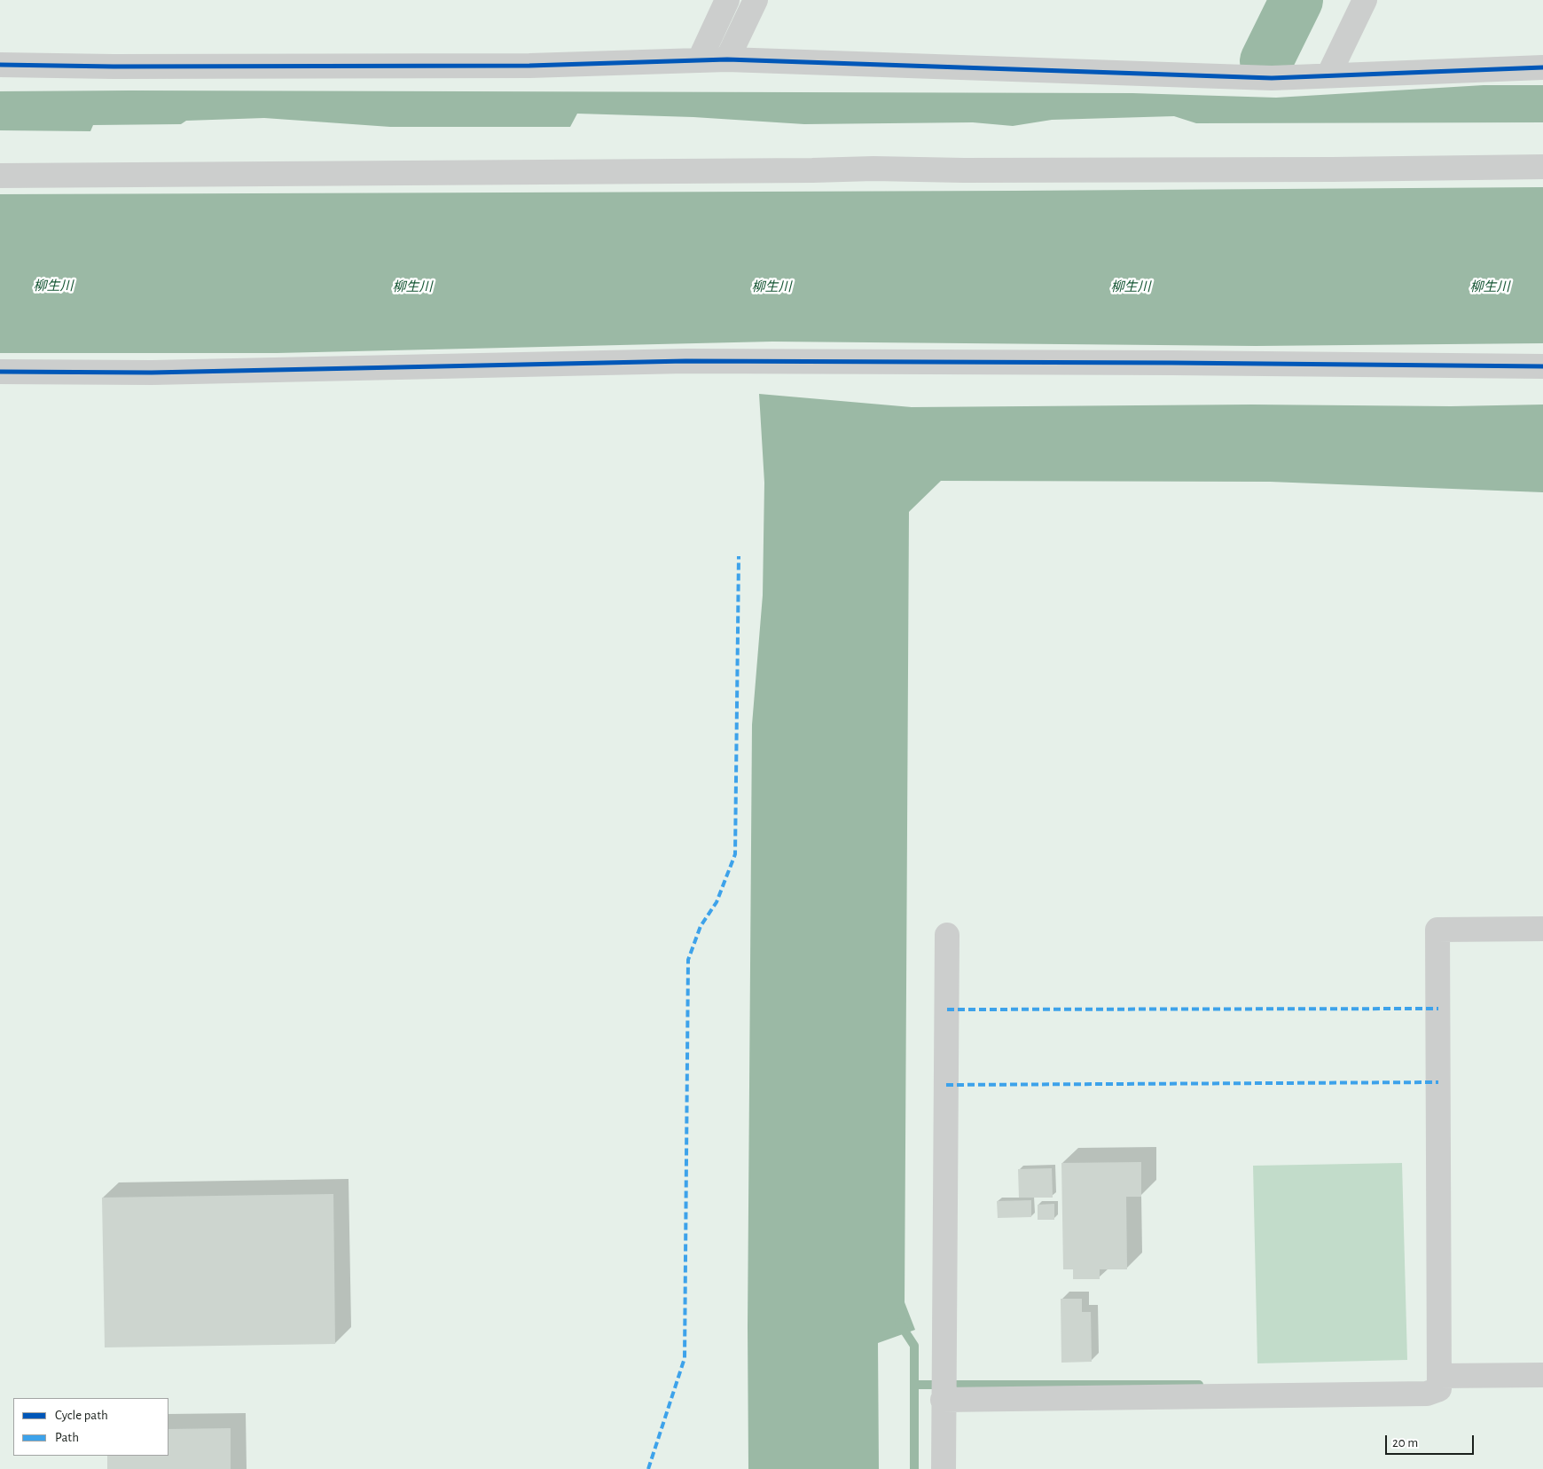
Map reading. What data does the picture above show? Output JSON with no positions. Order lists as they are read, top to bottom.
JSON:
{
  "water": ["柳生川"],
  "legend": ["Cycle path", "Path"],
  "scale_bar": "20 m"
}
